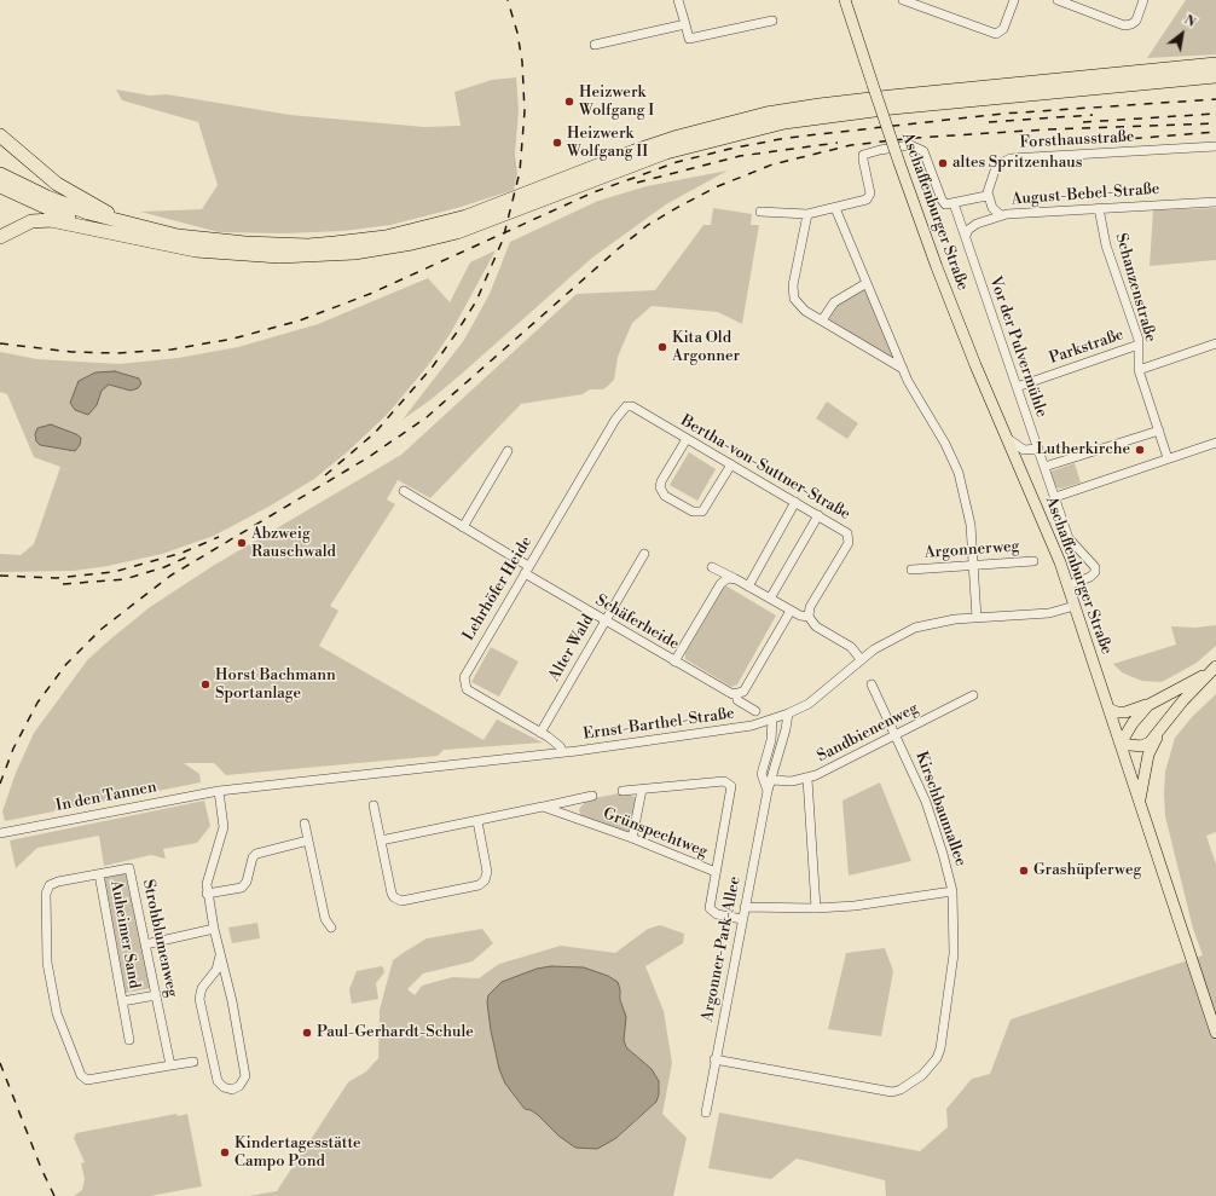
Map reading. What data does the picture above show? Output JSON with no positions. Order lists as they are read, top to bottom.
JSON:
{
  "streets": {
    "main road": ["Aschaffenburger Straße"],
    "street": [
      "Forsthausstraße",
      "August-Bebel-Straße",
      "Schanzenstraße",
      "Vor der Pulvermühle",
      "Parkstraße",
      "Bertha-von-Suttner-Straße",
      "Argonnerweg",
      "Lehrhöfer Heide",
      "Schäferheide",
      "Alter Wald",
      "Ernst-Barthel-Straße",
      "Sandbienenweg",
      "In den Tannen",
      "Kirschbaumallee",
      "Grünspechtweg",
      "Auheimer Sand",
      "Strohblumenweg",
      "Argonner-Park-Allee"
    ]
  },
  "crossings": [
    ["August-Bebel-Straße", "Schanzenstraße"],
    ["August-Bebel-Straße", "Vor der Pulvermühle"],
    ["Aschaffenburger Straße", "Vor der Pulvermühle"],
    ["Aschaffenburger Straße", "Ernst-Barthel-Straße"],
    ["Schanzenstraße", "Parkstraße"],
    ["Vor der Pulvermühle", "Parkstraße"],
    ["Bertha-von-Suttner-Straße", "Lehrhöfer Heide"],
    ["Lehrhöfer Heide", "Schäferheide"],
    ["Lehrhöfer Heide", "Alter Wald"],
    ["Lehrhöfer Heide", "Ernst-Barthel-Straße"],
    ["Schäferheide", "Alter Wald"],
    ["Ernst-Barthel-Straße", "In den Tannen"],
    ["Ernst-Barthel-Straße", "Argonner-Park-Allee"],
    ["Sandbienenweg", "Kirschbaumallee"],
    ["Sandbienenweg", "Argonner-Park-Allee"],
    ["Kirschbaumallee", "Argonner-Park-Allee"],
    ["Grünspechtweg", "Argonner-Park-Allee"],
    ["Auheimer Sand", "Strohblumenweg"]
  ],
  "places": [
    "Heizwerk Wolfgang I",
    "Heizwerk Wolfgang II",
    "altes Spritzenhaus",
    "Kita Old Argonner",
    "Lutherkirche",
    "Abzweig Rauschwald",
    "Horst Bachmann Sportanlage",
    "Grashüpferweg",
    "Paul-Gerhardt-Schule",
    "Kindertagesstätte Campo Pond"
  ],
  "north": "top right"
}
